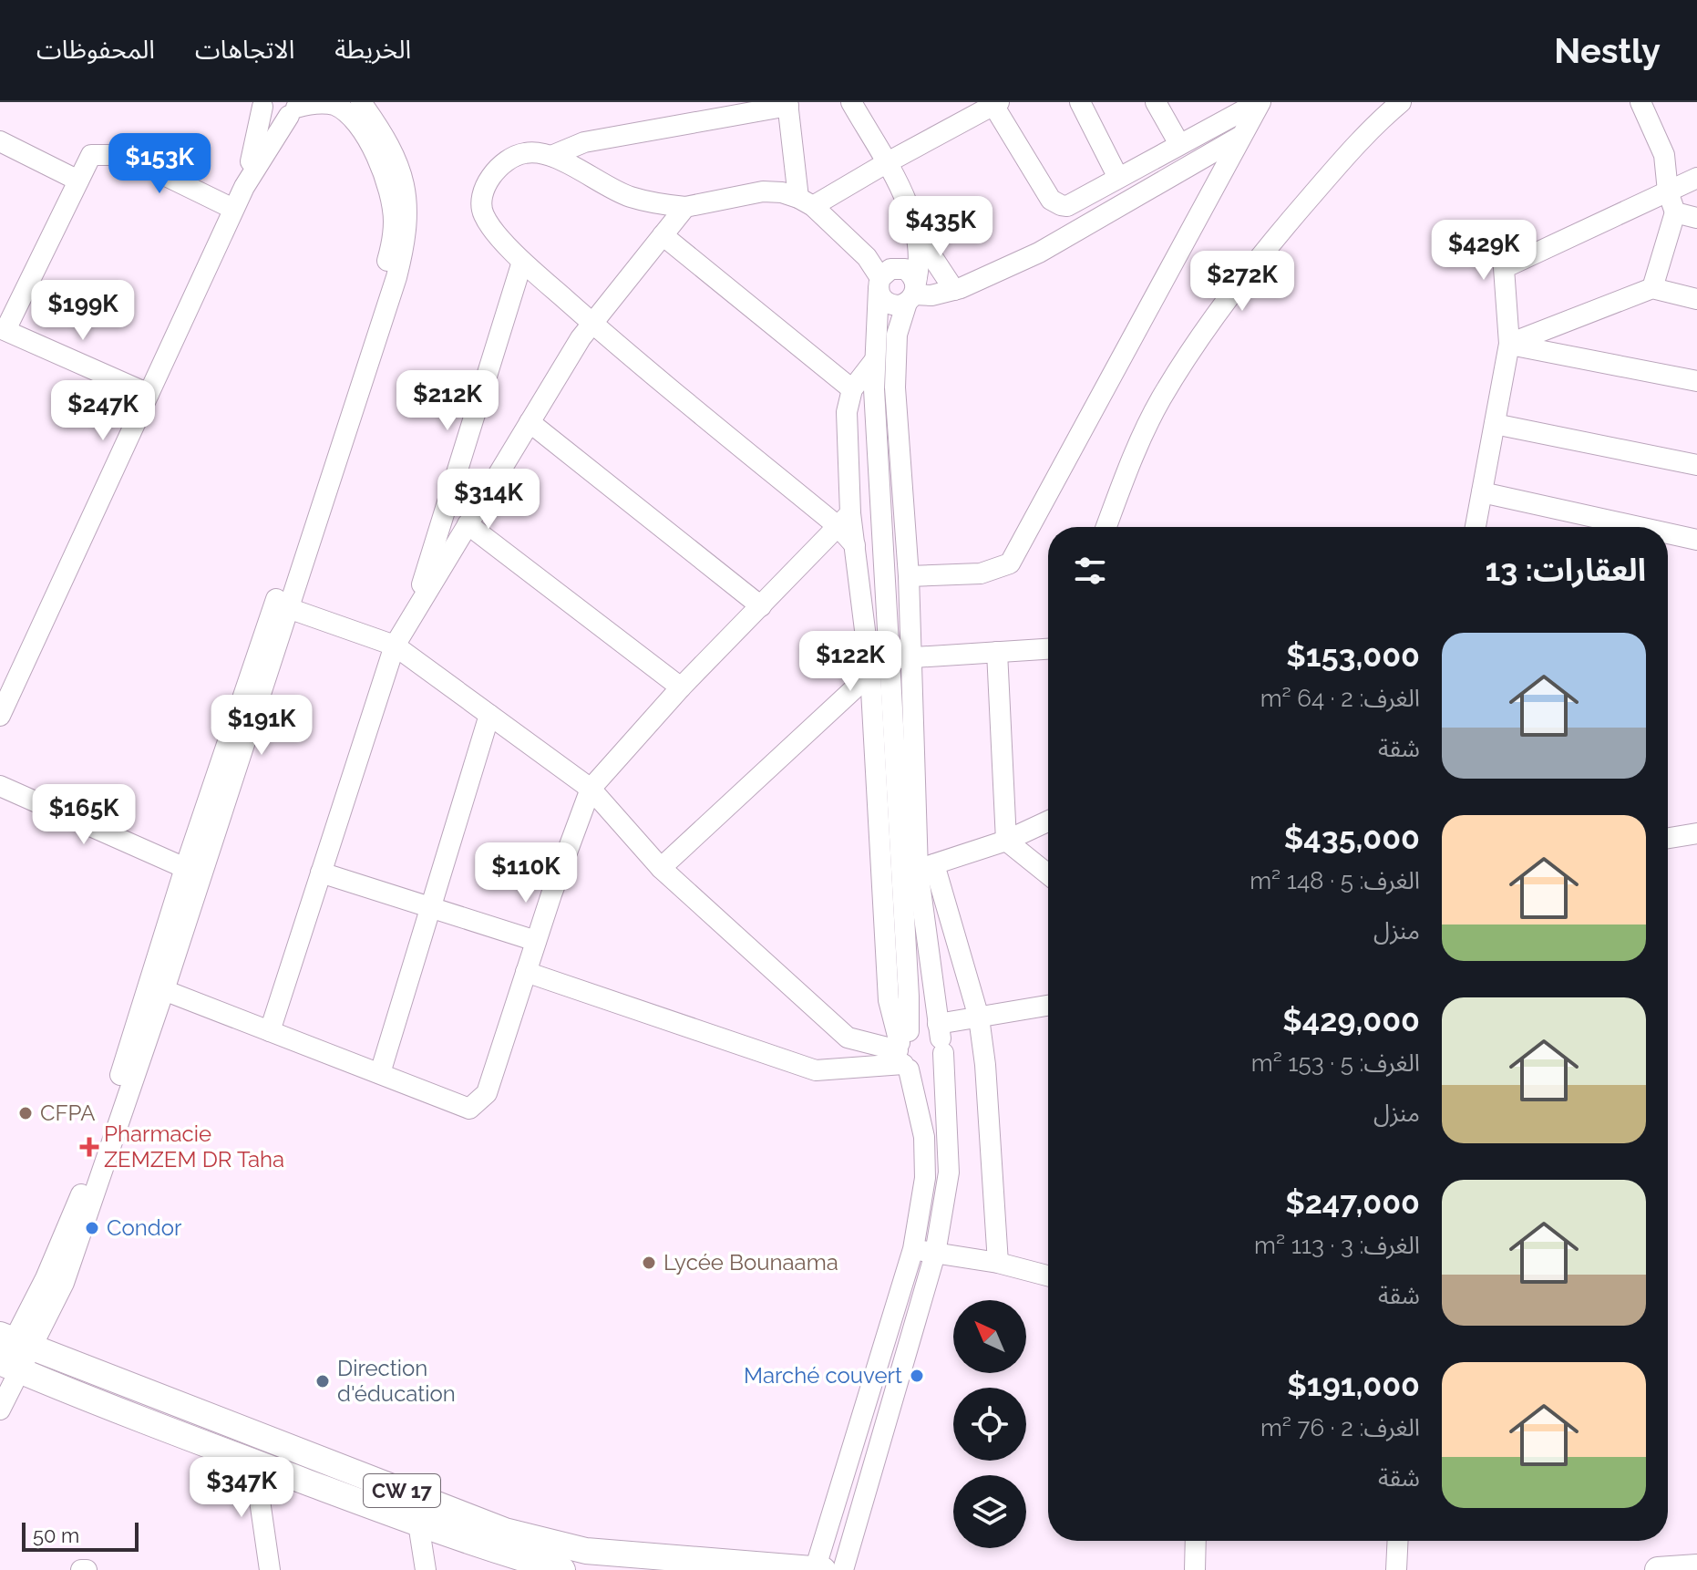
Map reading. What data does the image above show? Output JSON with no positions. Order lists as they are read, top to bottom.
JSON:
{
  "streets": {
    "main road": ["CW 17"]
  },
  "places": {
    "other": [
      "CFPA",
      "Condor",
      "Lycée Bounaama",
      "Marché couvert",
      "Direction d'éducation"
    ],
    "health": ["Pharmacie ZEMZEM DR Taha"]
  },
  "scale_bar": "50 m",
  "north": "top left",
  "page": {
    "header": "Nestly",
    "nav": ["الخريطة", "الاتجاهات", "المحفوظات"],
    "price": [
      "$153K",
      "$435K",
      "$429K",
      "$272K",
      "$199K",
      "$212K",
      "$247K",
      "$314K",
      "$122K",
      "$191K",
      "$165K",
      "$110K",
      "$347K"
    ],
    "heading": "العقارات: 13",
    "list": [
      {
        "name": "$153,000",
        "note": "الغرف: 2 · 64 m² · شقة"
      },
      {
        "name": "$435,000",
        "note": "الغرف: 5 · 148 m² · منزل"
      },
      {
        "name": "$429,000",
        "note": "الغرف: 5 · 153 m² · منزل"
      },
      {
        "name": "$247,000",
        "note": "الغرف: 3 · 113 m² · شقة"
      },
      {
        "name": "$191,000",
        "note": "الغرف: 2 · 76 m² · شقة"
      }
    ],
    "scale": "50 m"
  }
}
